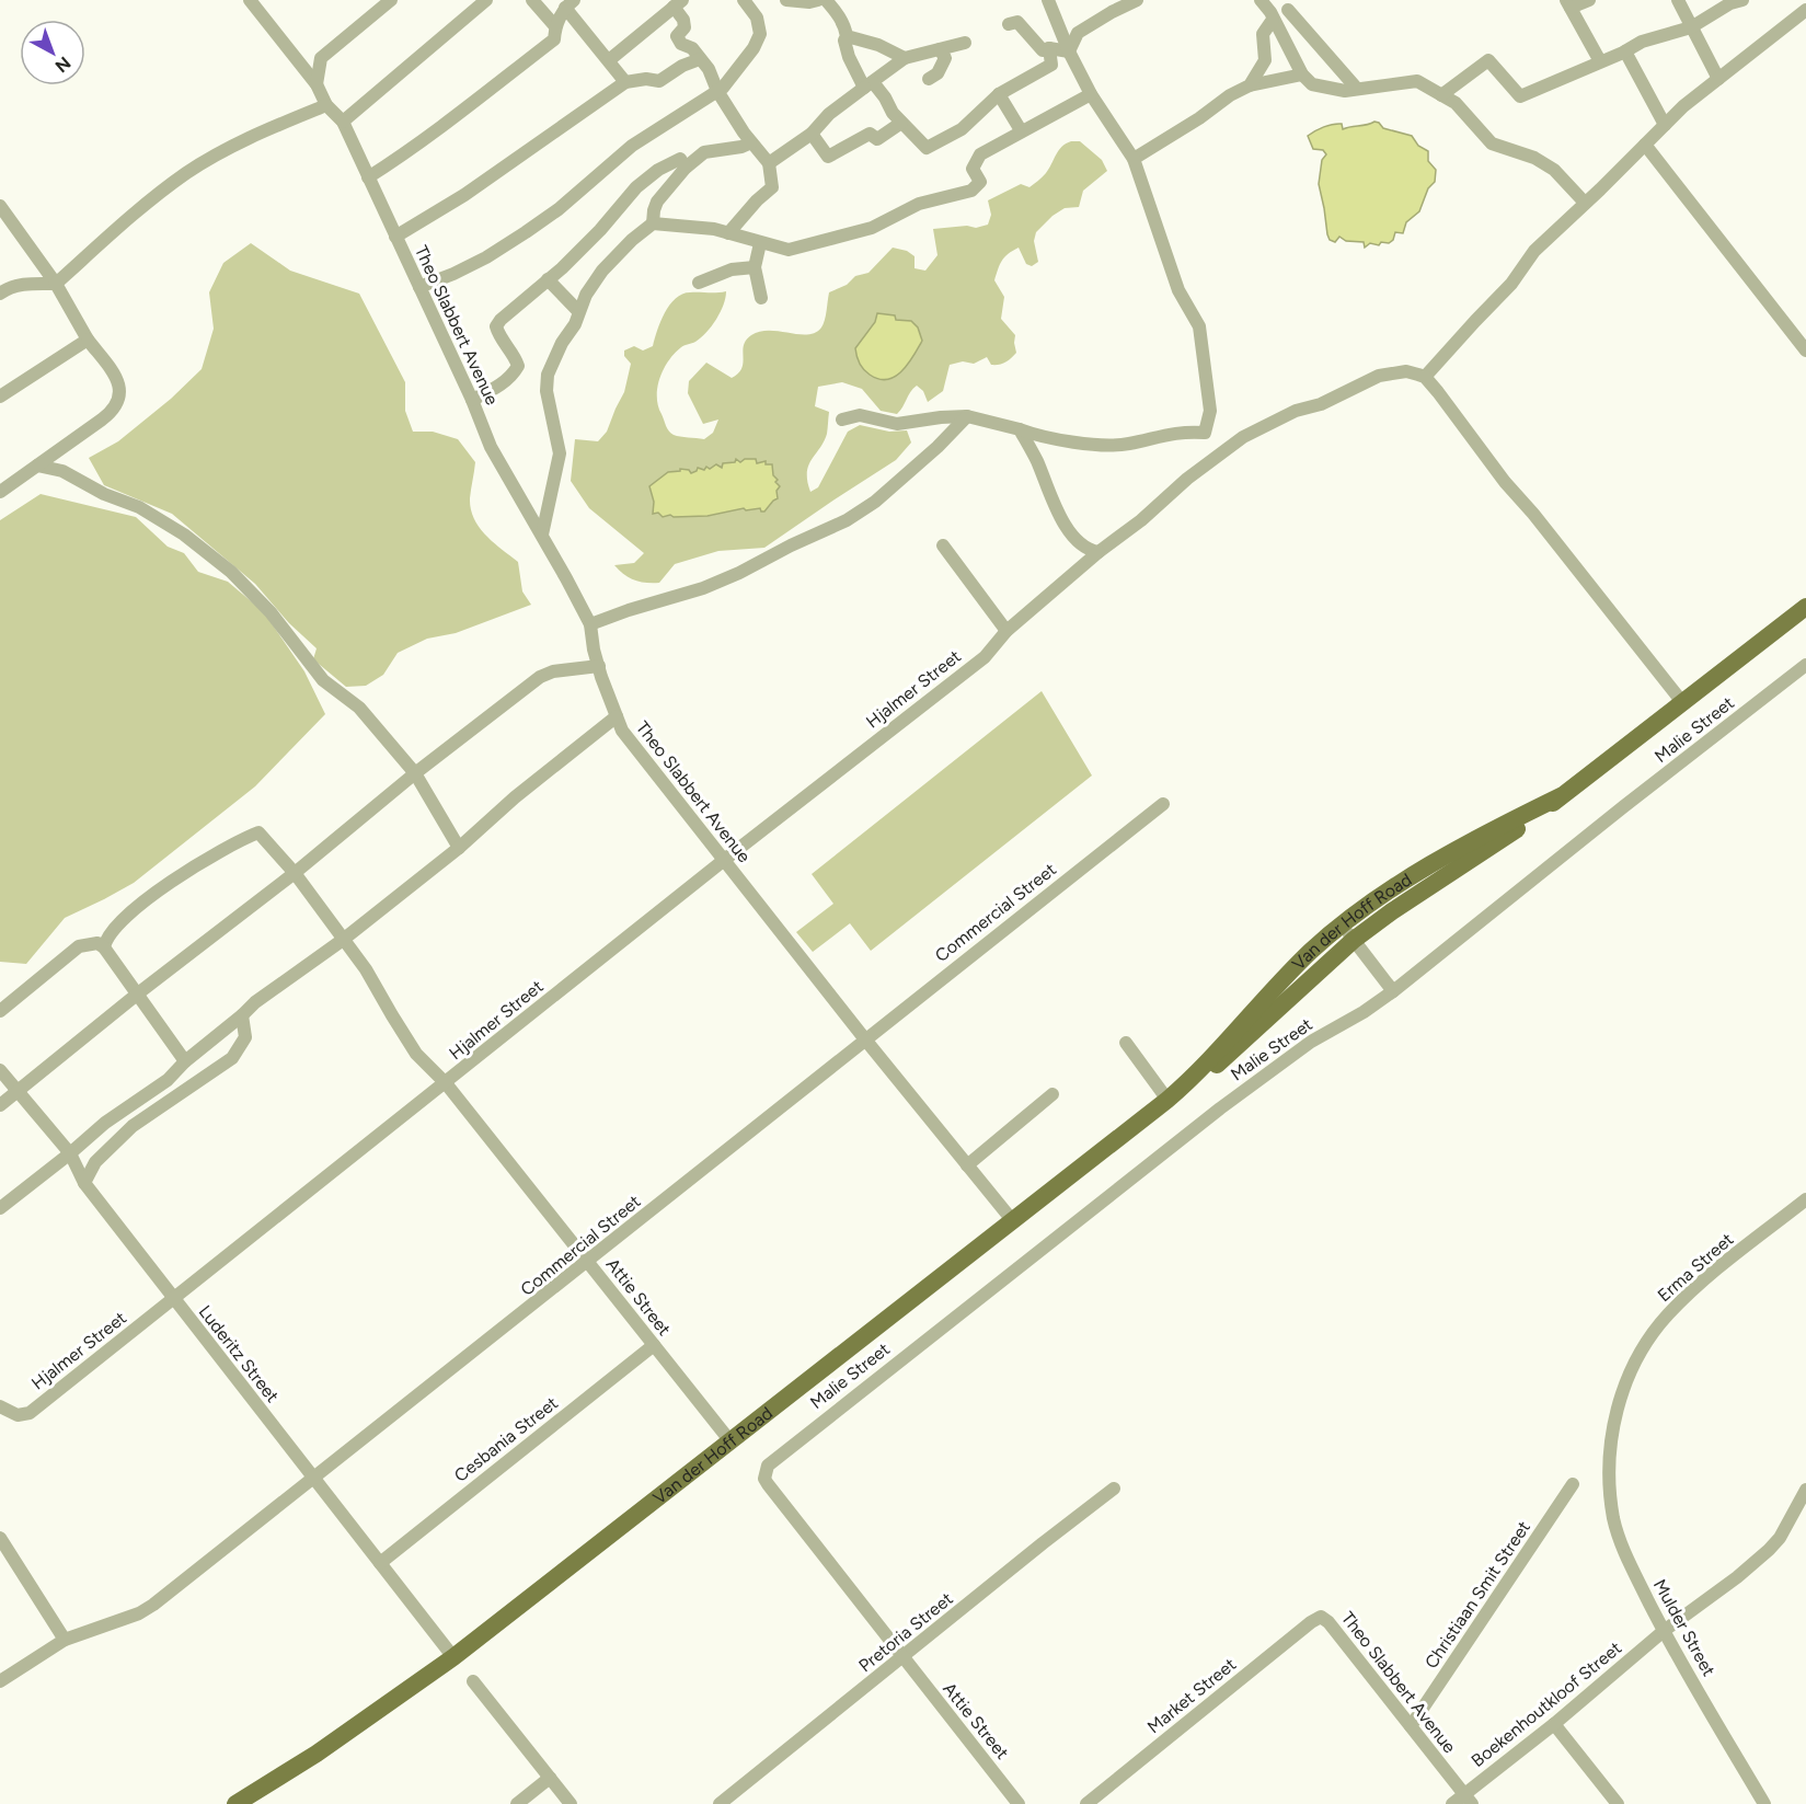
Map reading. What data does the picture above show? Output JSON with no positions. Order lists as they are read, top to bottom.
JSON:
{
  "streets": {
    "main road": ["Van der Hoff Road"],
    "street": [
      "Theo Slabbert Avenue",
      "Hjalmer Street",
      "Malie Street",
      "Commercial Street",
      "Erma Street",
      "Attie Street",
      "Luderitz Street",
      "Cesbania Street",
      "Christiaan Smit Street",
      "Mulder Street",
      "Pretoria Street",
      "Market Street",
      "Boekenhoutkloof Street"
    ]
  },
  "crossings": [
    ["Theo Slabbert Avenue", "Hjalmer Street"],
    ["Theo Slabbert Avenue", "Commercial Street"],
    ["Theo Slabbert Avenue", "Van der Hoff Road"],
    ["Theo Slabbert Avenue", "Christiaan Smit Street"],
    ["Theo Slabbert Avenue", "Market Street"],
    ["Theo Slabbert Avenue", "Boekenhoutkloof Street"],
    ["Hjalmer Street", "Attie Street"],
    ["Hjalmer Street", "Luderitz Street"],
    ["Malie Street", "Attie Street"],
    ["Commercial Street", "Attie Street"],
    ["Commercial Street", "Luderitz Street"],
    ["Van der Hoff Road", "Attie Street"],
    ["Van der Hoff Road", "Luderitz Street"],
    ["Erma Street", "Mulder Street"],
    ["Attie Street", "Cesbania Street"],
    ["Attie Street", "Pretoria Street"],
    ["Luderitz Street", "Cesbania Street"],
    ["Mulder Street", "Boekenhoutkloof Street"]
  ],
  "north": "bottom right"
}
